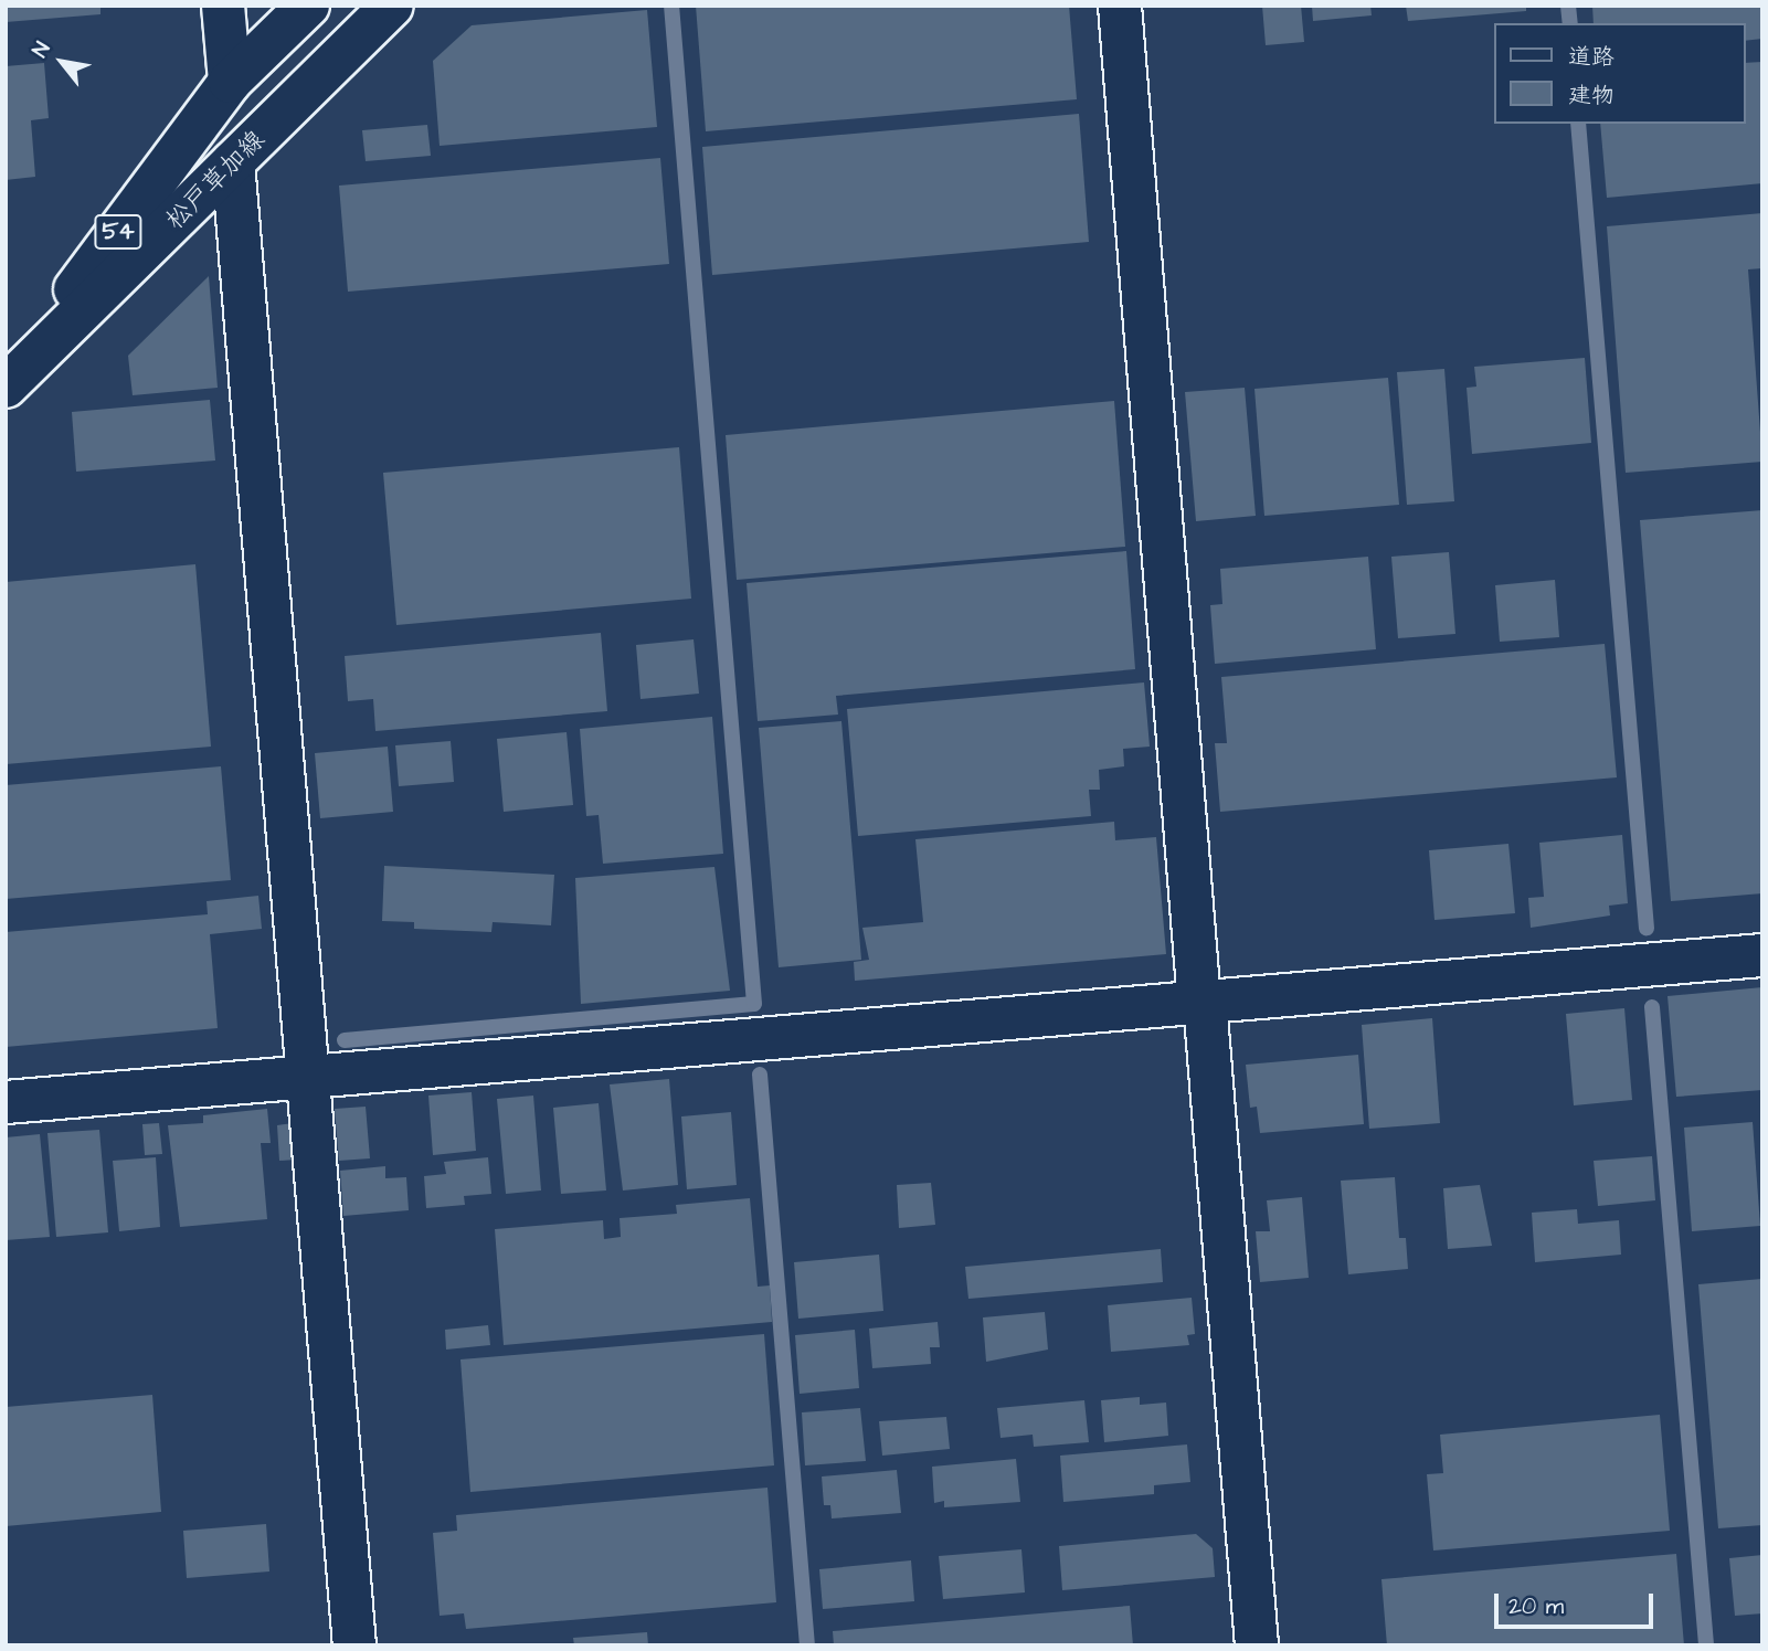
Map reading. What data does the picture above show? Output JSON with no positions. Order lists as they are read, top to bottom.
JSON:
{
  "streets": {
    "street": ["松戸草加線", "54"]
  },
  "legend": ["道路", "建物"],
  "scale_bar": "20 m",
  "north": "top left"
}
